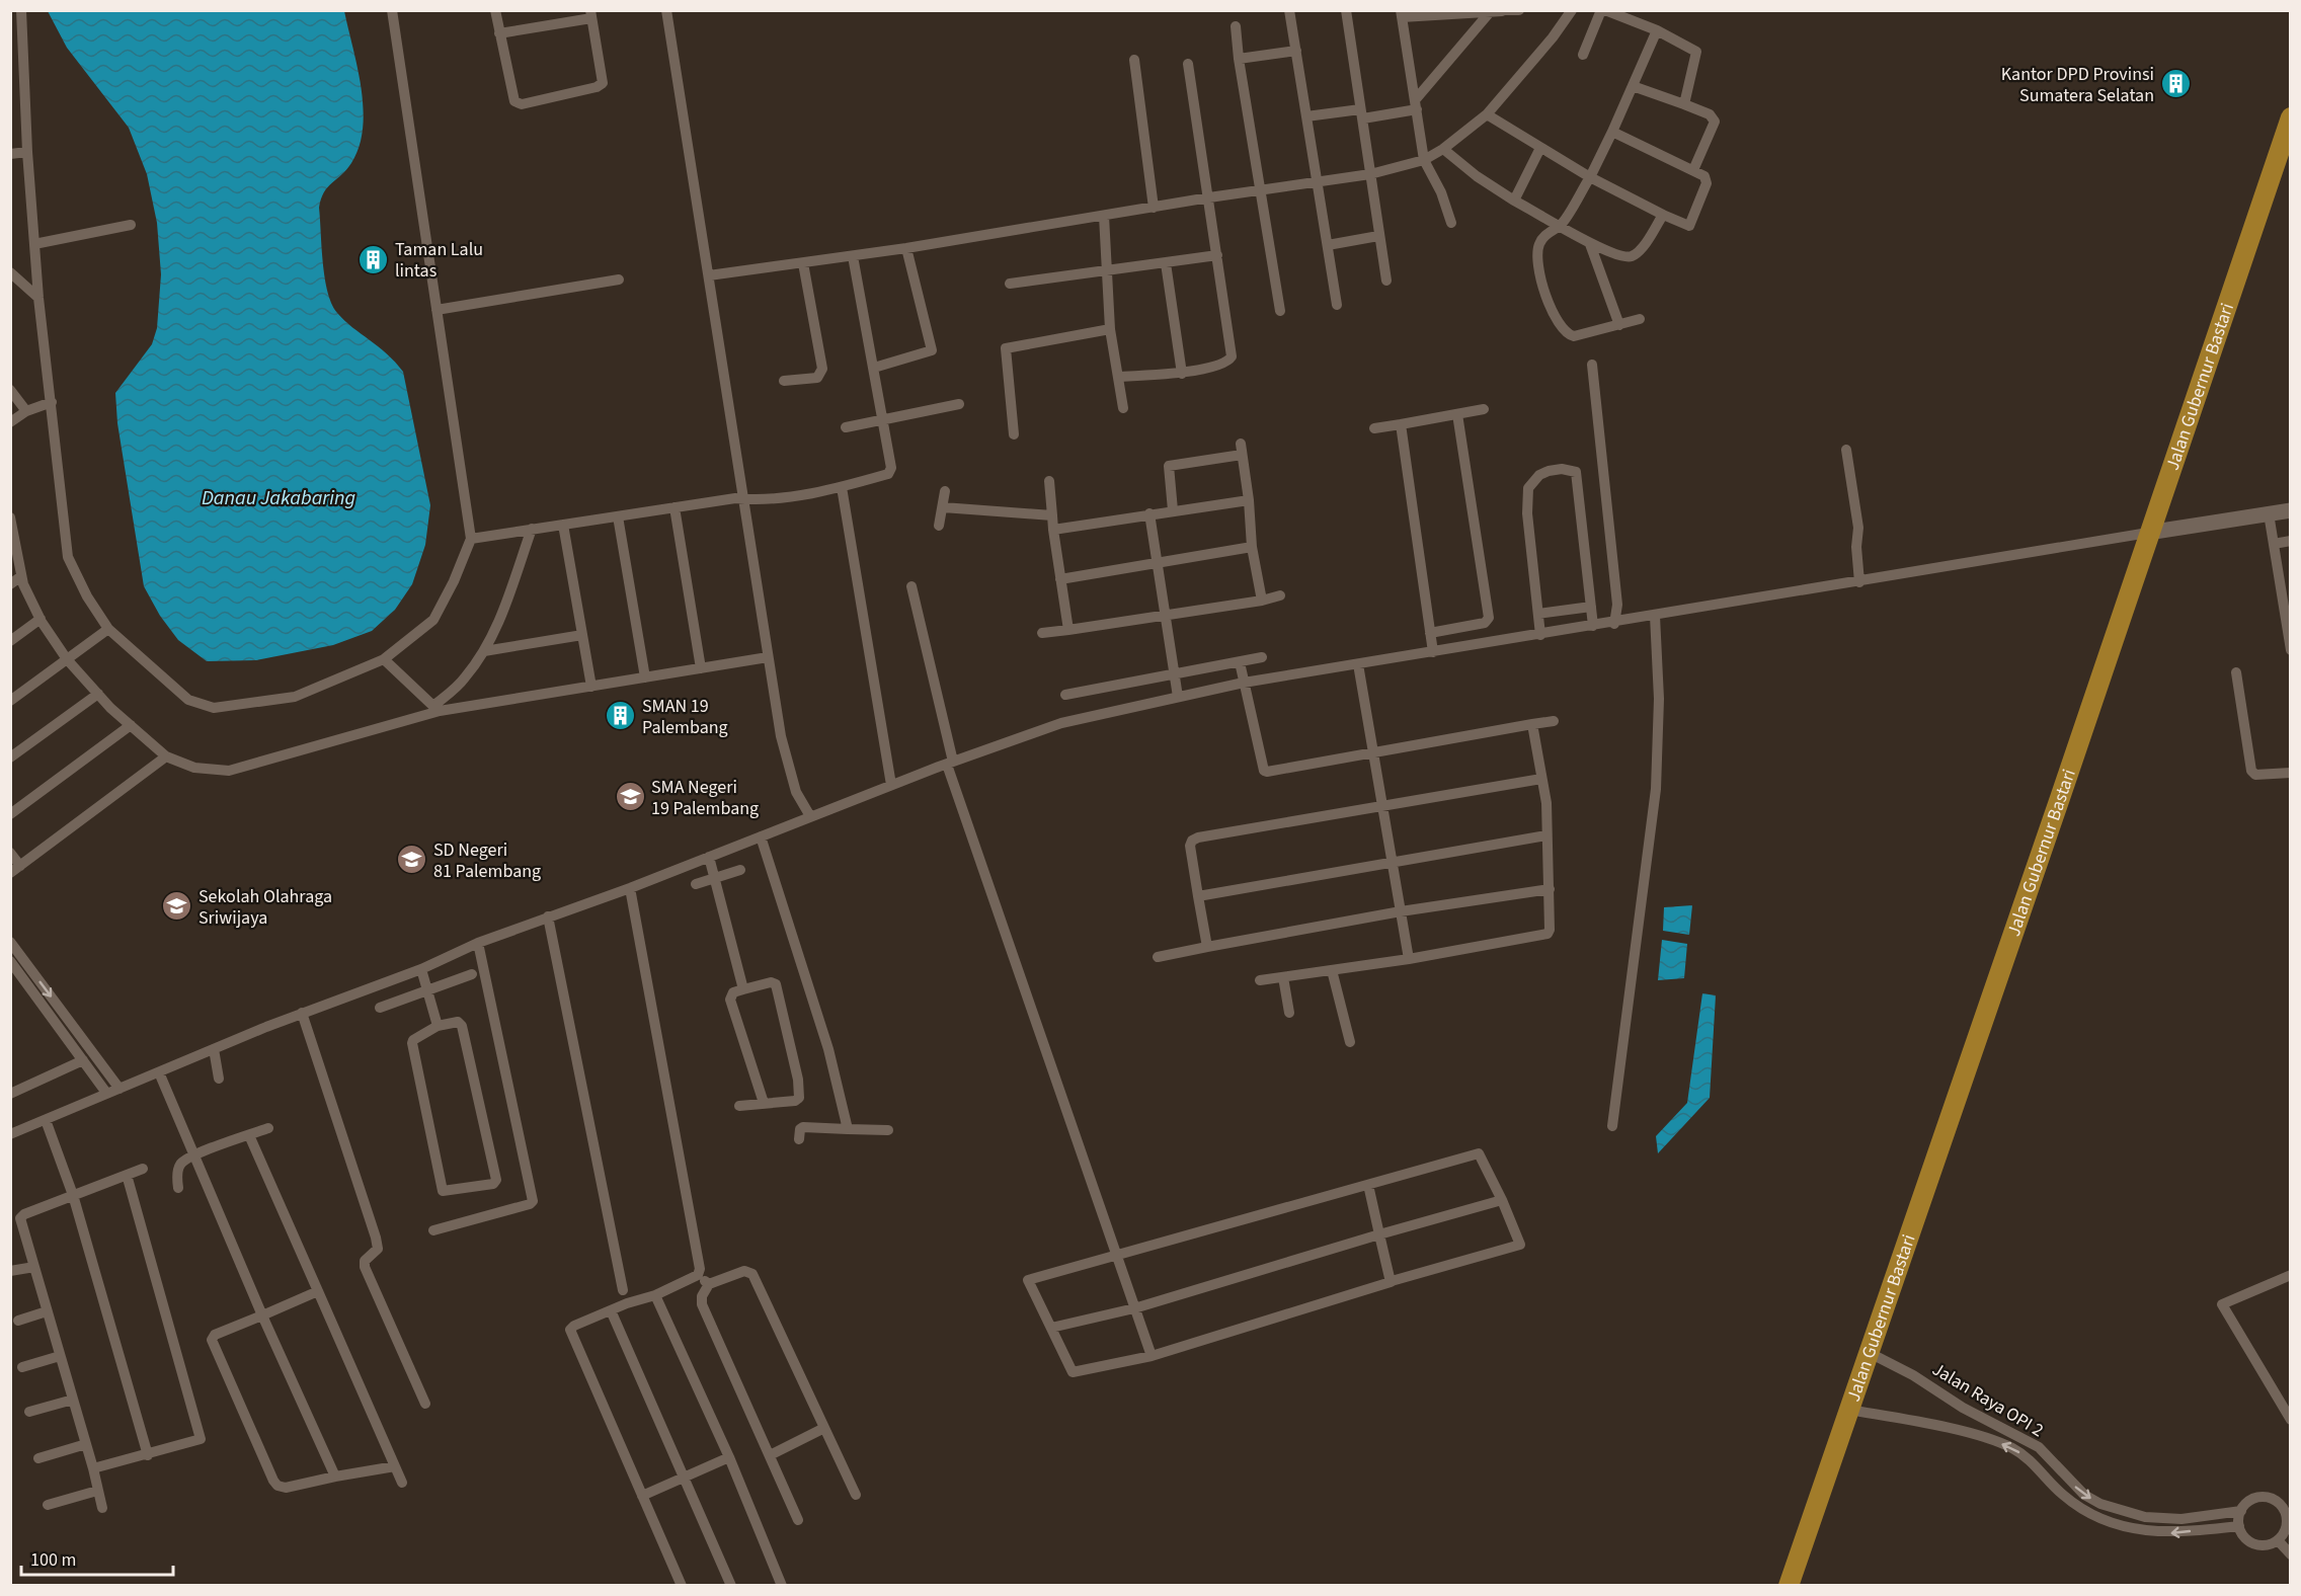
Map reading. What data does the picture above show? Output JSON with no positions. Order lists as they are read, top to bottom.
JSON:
{
  "streets": {
    "highway": ["Jalan Gubernur Bastari"],
    "street": ["Jalan Raya OPI 2"]
  },
  "crossings": [
    ["Jalan Gubernur Bastari", "Jalan Raya OPI 2"]
  ],
  "water": ["Danau Jakabaring"],
  "places": {
    "building": ["Kantor DPD Provinsi Sumatera Selatan", "Taman Lalu lintas", "SMAN 19 Palembang"],
    "school or university": ["SMA Negeri 19 Palembang", "SD Negeri 81 Palembang", "Sekolah Olahraga Sriwijaya"]
  },
  "scale_bar": "100 m"
}
